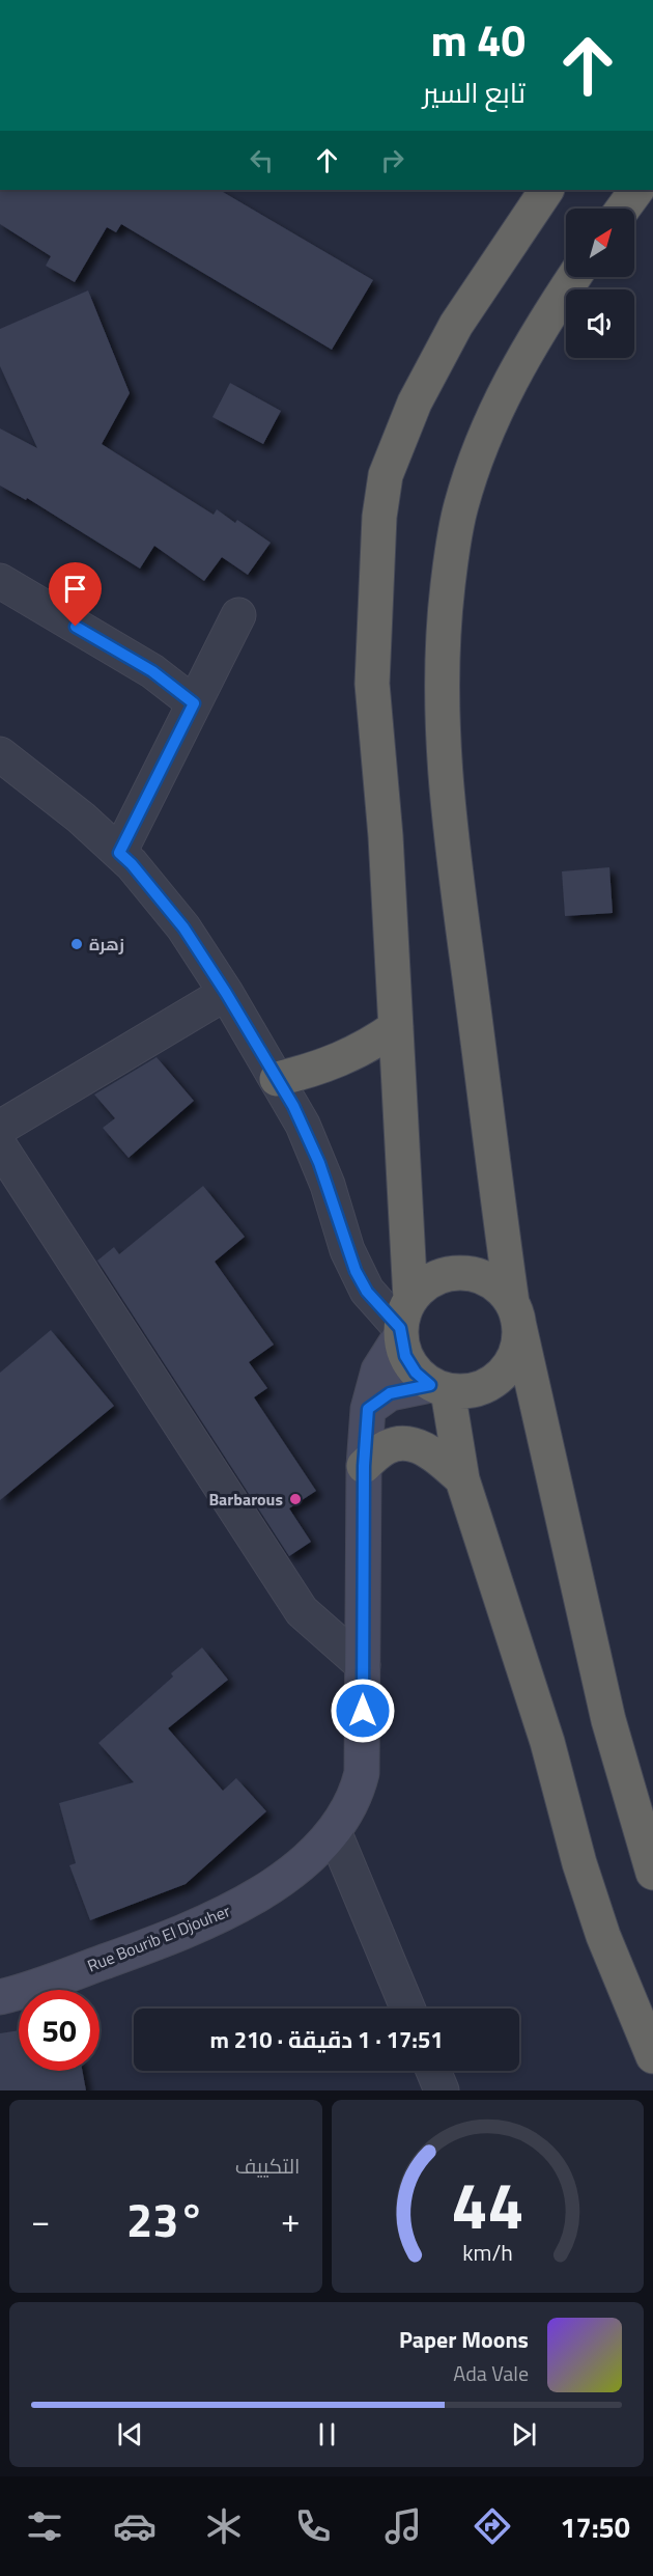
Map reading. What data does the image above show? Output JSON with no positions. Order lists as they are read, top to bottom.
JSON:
{
  "streets": {
    "main road": ["Rue Bourib El Djouher"]
  },
  "places": ["زهرة", "Barbarous"],
  "north": "top right",
  "page": {
    "turn": ["40 m", "تابع السير"],
    "limit": "50",
    "trip": "17:51 · 1 دقيقة · 210 m",
    "tile": "التكييف",
    "heat": ["−", "23°", "+"],
    "song": ["Paper Moons", "Ada Vale"],
    "tabs": "17:50",
    "gauge": ["44", "km/h"]
  }
}
